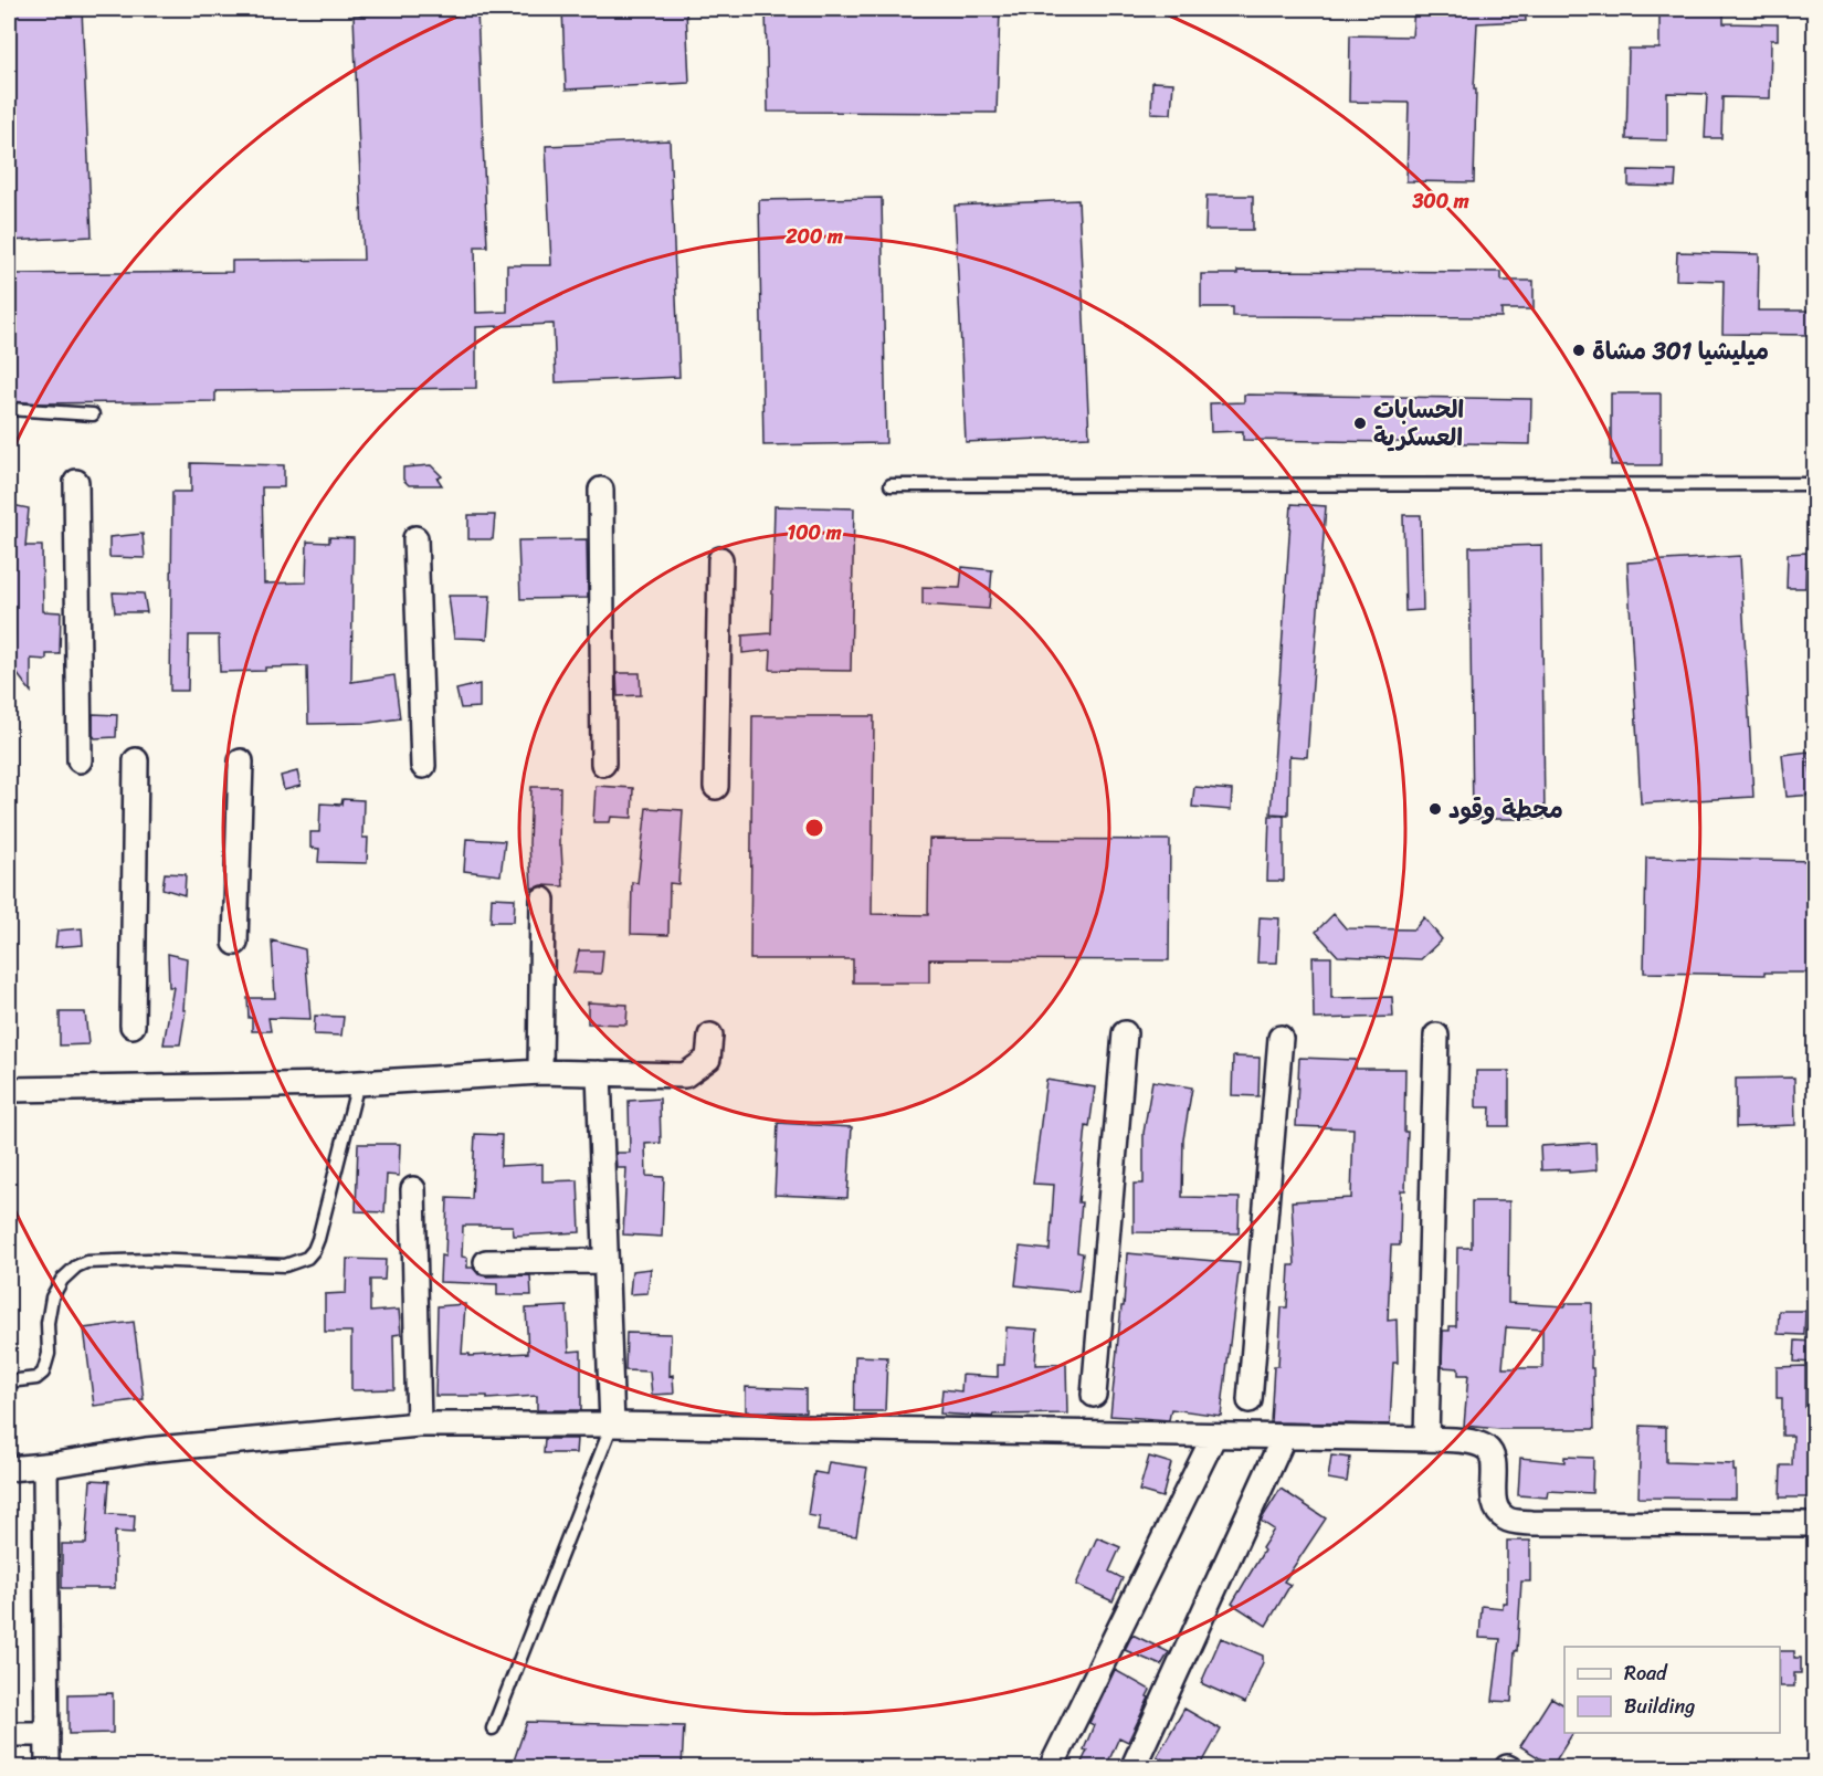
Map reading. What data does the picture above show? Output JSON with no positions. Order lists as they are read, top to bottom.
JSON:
{
  "places": ["ميليشيا 301 مشاة", "الحسابات العسكرية", "محطة وقود"],
  "legend": ["Road", "Building"],
  "rings": ["300 m", "200 m", "100 m"]
}
